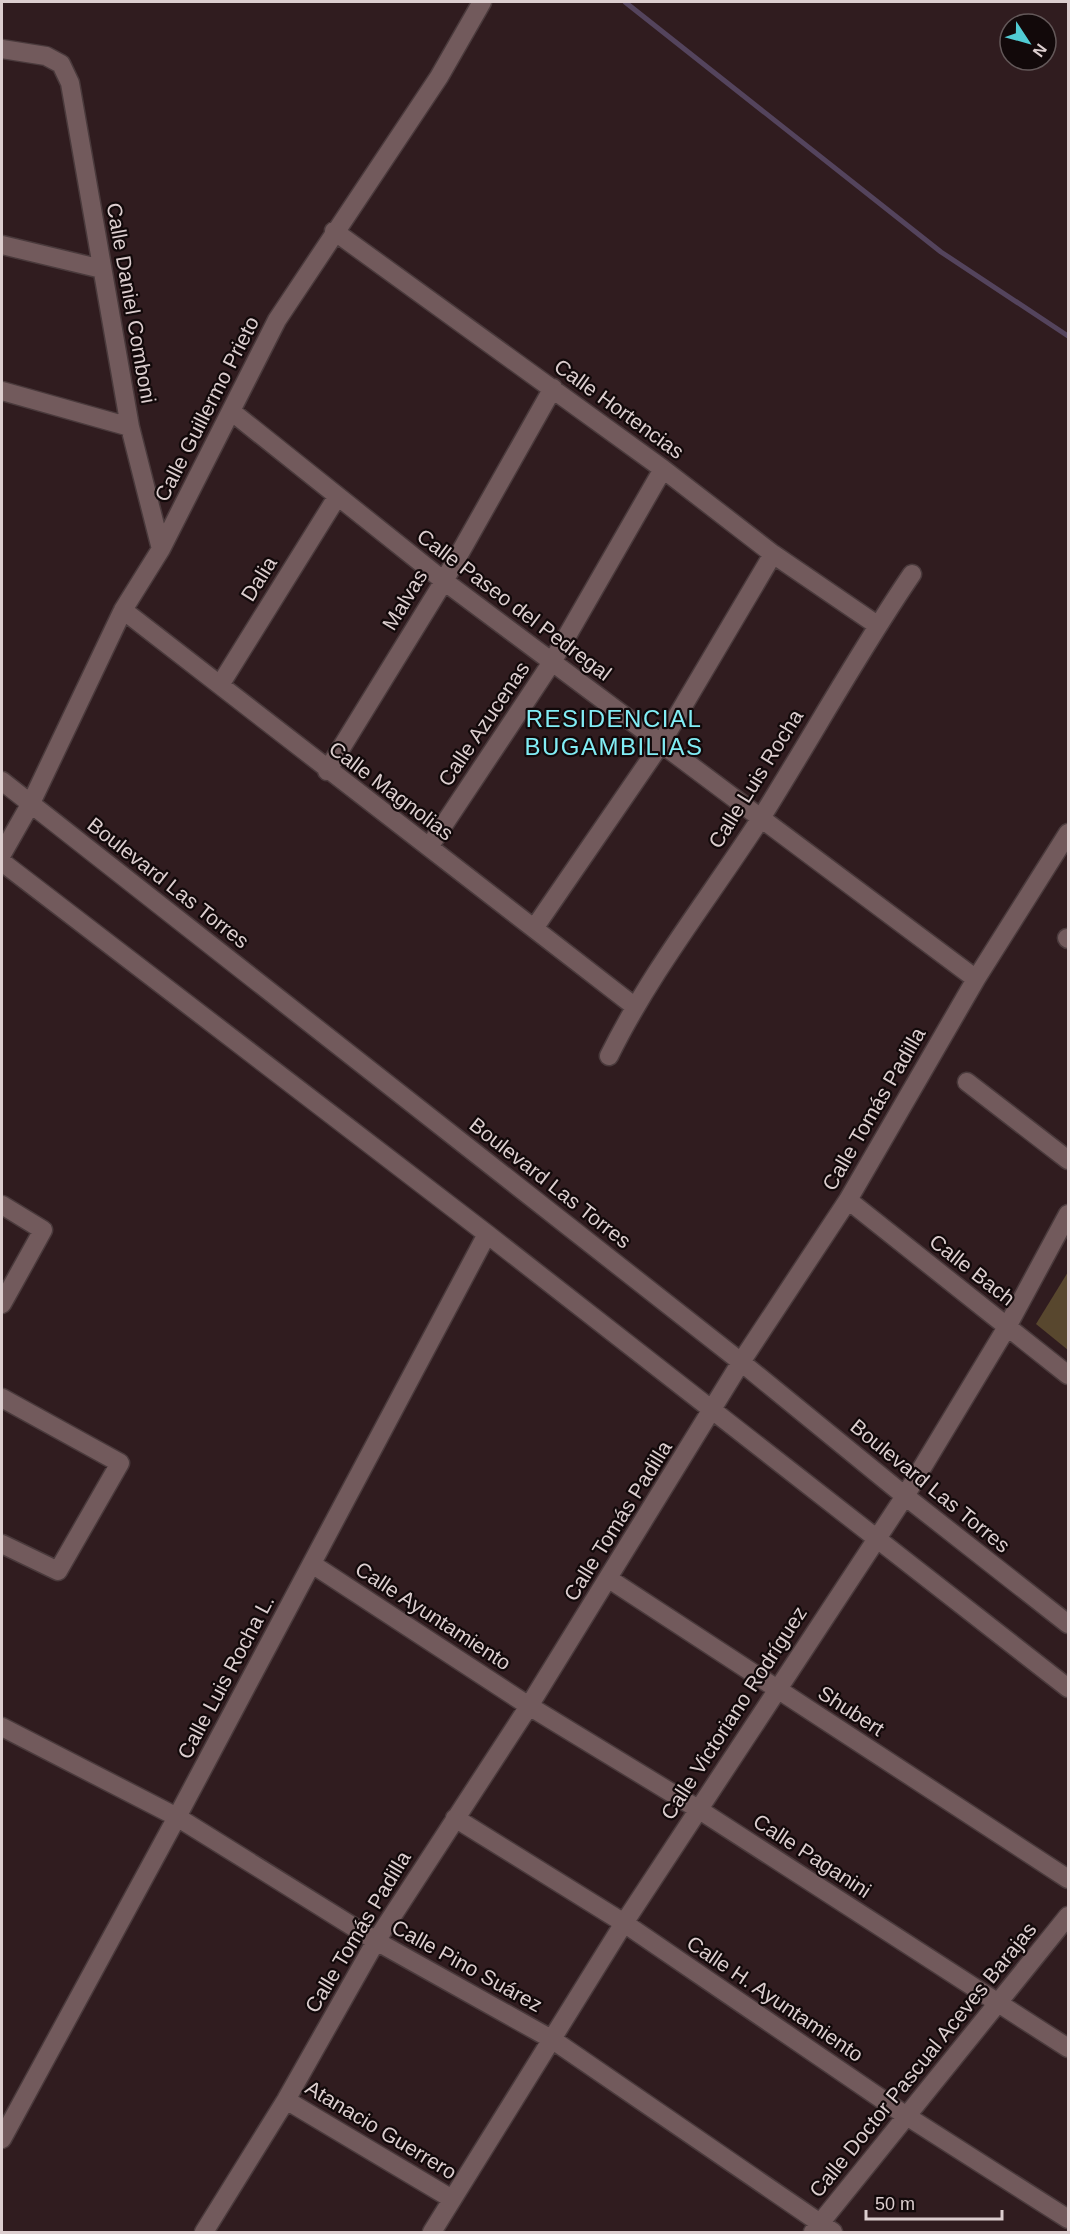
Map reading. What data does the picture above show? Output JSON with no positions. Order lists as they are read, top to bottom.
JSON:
{
  "streets": {
    "street": [
      "Calle Daniel Comboni",
      "Calle Guillermo Prieto",
      "Calle Hortencias",
      "Dalia",
      "Malvas",
      "Calle Paseo del Pedregal",
      "Calle Azucenas",
      "Calle Luis Rocha",
      "Calle Magnolias",
      "Boulevard Las Torres",
      "Calle Tomás Padilla",
      "Calle Bach",
      "Calle Ayuntamiento",
      "Calle Luis Rocha L.",
      "Shubert",
      "Calle Victoriano Rodríguez",
      "Calle Paganini",
      "Calle Pino Suárez",
      "Calle H. Ayuntamiento",
      "Calle Doctor Pascual Aceves Barajas",
      "Atanacio Guerrero"
    ]
  },
  "crossings": [
    ["Calle Daniel Comboni", "Calle Guillermo Prieto"],
    ["Calle Guillermo Prieto", "Calle Hortencias"],
    ["Calle Guillermo Prieto", "Calle Paseo del Pedregal"],
    ["Calle Guillermo Prieto", "Calle Magnolias"],
    ["Calle Guillermo Prieto", "Boulevard Las Torres"],
    ["Calle Hortencias", "Malvas"],
    ["Calle Hortencias", "Calle Azucenas"],
    ["Calle Hortencias", "Calle Luis Rocha"],
    ["Dalia", "Calle Paseo del Pedregal"],
    ["Dalia", "Calle Magnolias"],
    ["Malvas", "Calle Paseo del Pedregal"],
    ["Malvas", "Calle Magnolias"],
    ["Calle Paseo del Pedregal", "Calle Azucenas"],
    ["Calle Paseo del Pedregal", "Calle Luis Rocha"],
    ["Calle Paseo del Pedregal", "Calle Tomás Padilla"],
    ["Calle Azucenas", "Calle Magnolias"],
    ["Calle Luis Rocha", "Calle Magnolias"],
    ["Boulevard Las Torres", "Calle Tomás Padilla"],
    ["Boulevard Las Torres", "Calle Victoriano Rodríguez"],
    ["Calle Tomás Padilla", "Calle Bach"],
    ["Calle Tomás Padilla", "Calle Ayuntamiento"],
    ["Calle Tomás Padilla", "Shubert"],
    ["Calle Tomás Padilla", "Calle Paganini"],
    ["Calle Tomás Padilla", "Calle Pino Suárez"],
    ["Calle Tomás Padilla", "Calle H. Ayuntamiento"],
    ["Calle Tomás Padilla", "Atanacio Guerrero"],
    ["Calle Bach", "Calle Victoriano Rodríguez"],
    ["Calle Ayuntamiento", "Calle Luis Rocha L."],
    ["Calle Ayuntamiento", "Calle Paganini"],
    ["Calle Luis Rocha L.", "Calle Pino Suárez"],
    ["Shubert", "Calle Victoriano Rodríguez"],
    ["Calle Victoriano Rodríguez", "Calle Paganini"],
    ["Calle Victoriano Rodríguez", "Calle Pino Suárez"],
    ["Calle Victoriano Rodríguez", "Calle H. Ayuntamiento"],
    ["Calle Victoriano Rodríguez", "Atanacio Guerrero"],
    ["Calle Paganini", "Calle Doctor Pascual Aceves Barajas"],
    ["Calle Pino Suárez", "Calle Doctor Pascual Aceves Barajas"],
    ["Calle H. Ayuntamiento", "Calle Doctor Pascual Aceves Barajas"]
  ],
  "districts": ["RESIDENCIAL BUGAMBILIAS"],
  "scale_bar": "50 m",
  "north": "bottom right"
}
